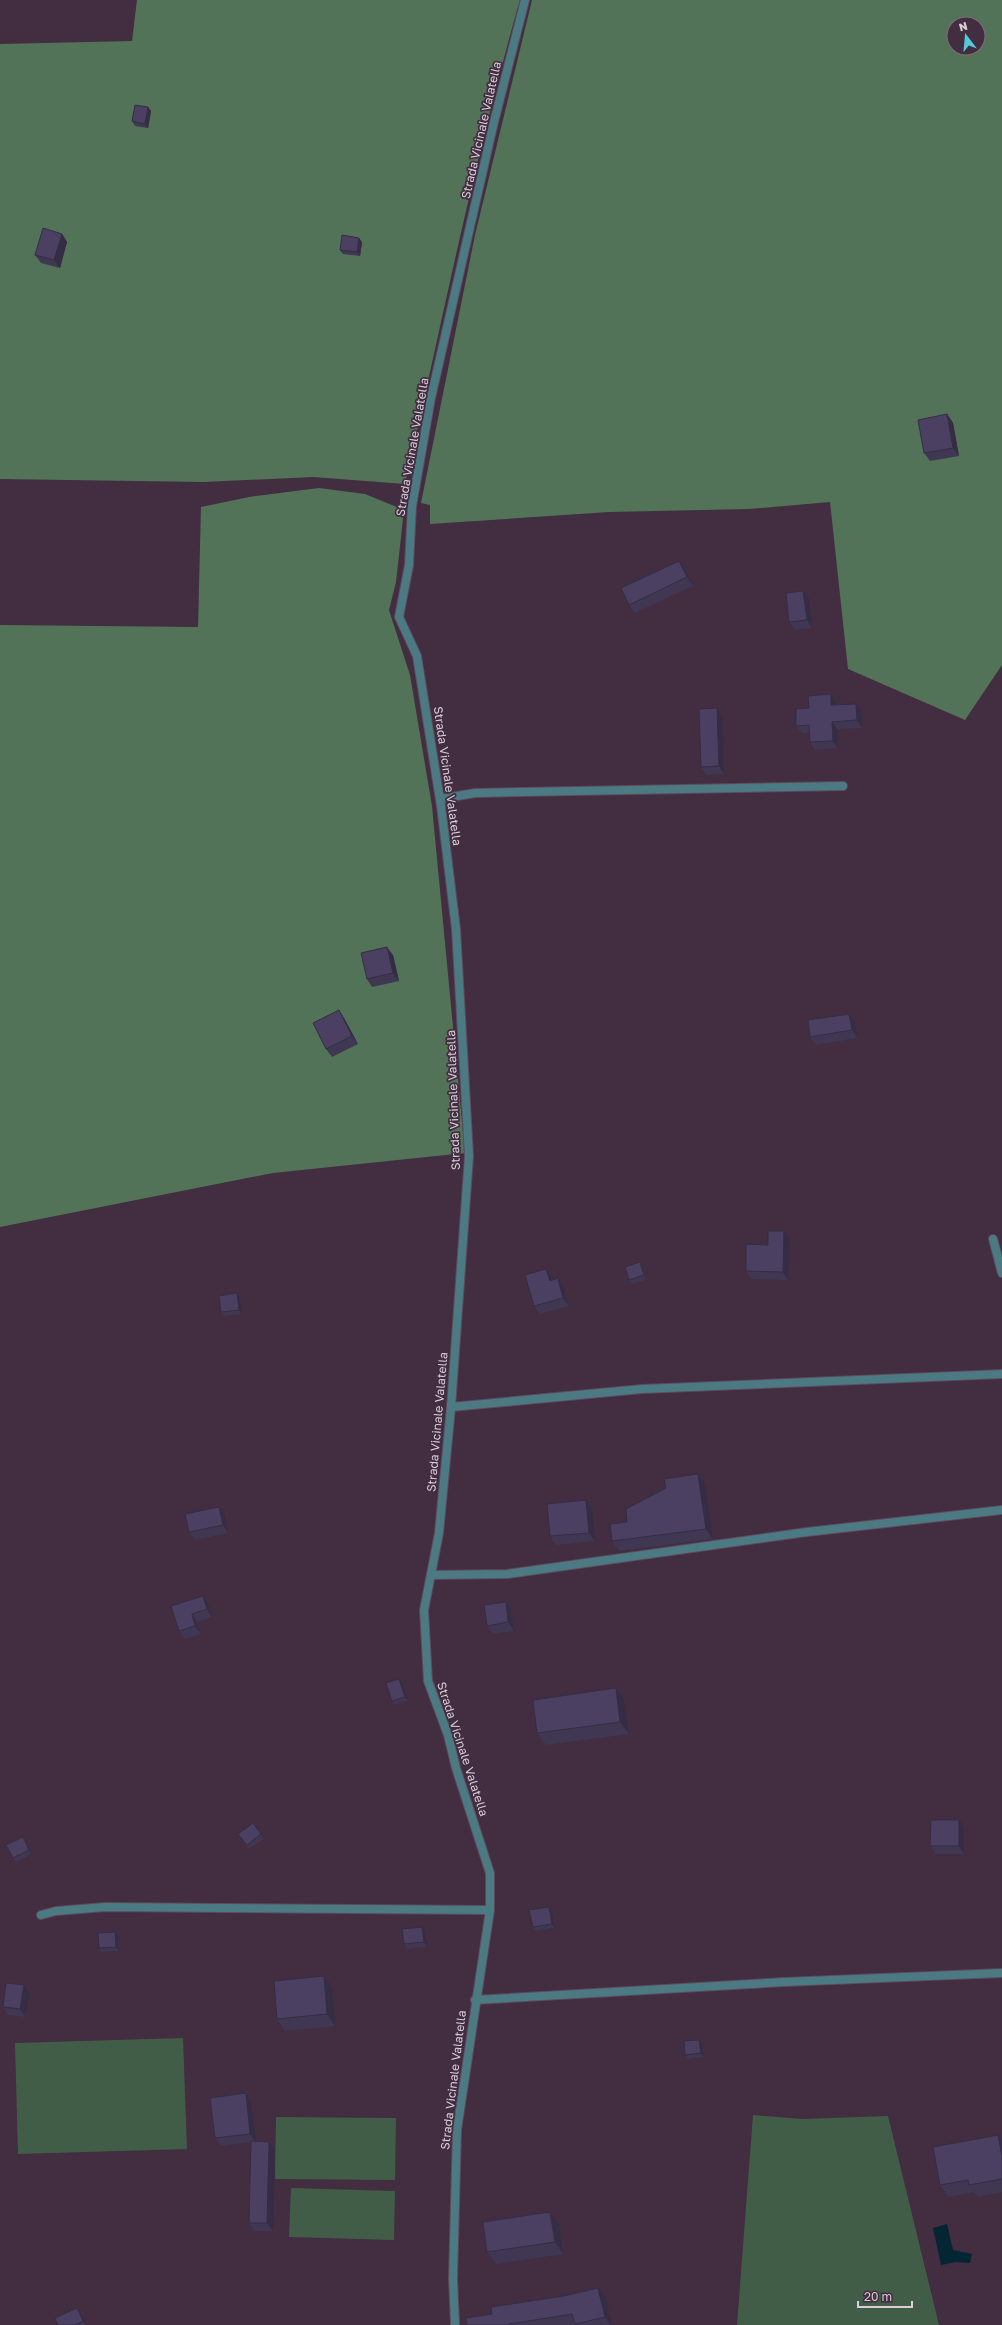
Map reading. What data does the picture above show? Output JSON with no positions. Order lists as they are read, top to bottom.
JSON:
{
  "streets": {
    "street": ["Strada Vicinale Valatella"]
  },
  "scale_bar": "20 m",
  "north": "top"
}
